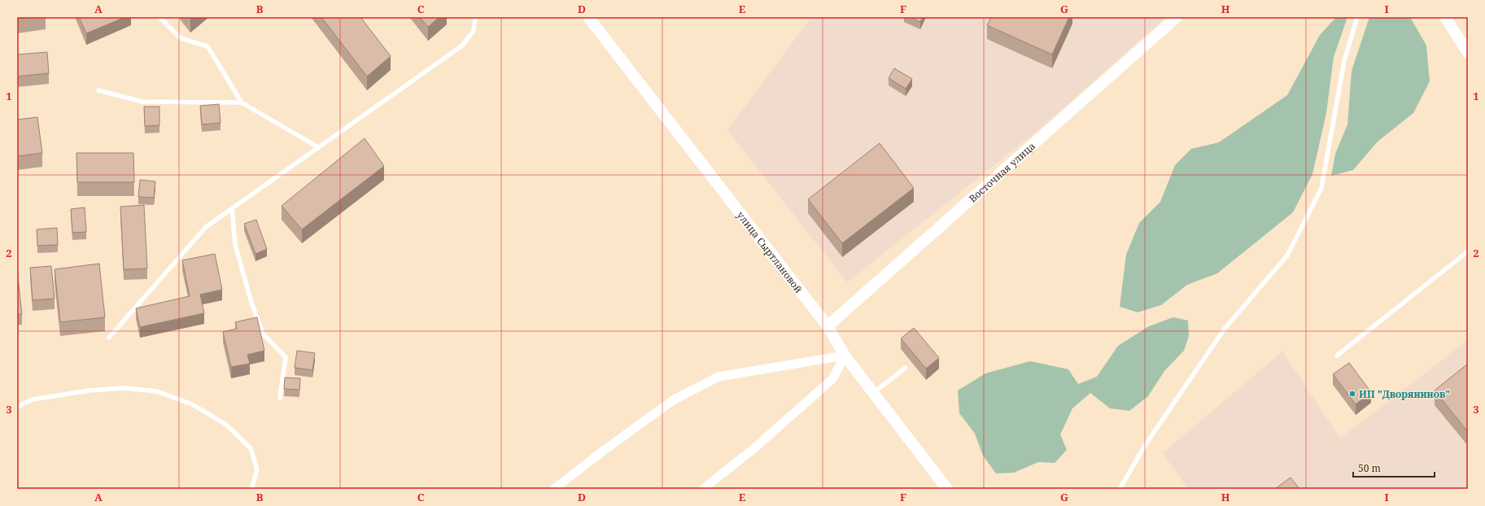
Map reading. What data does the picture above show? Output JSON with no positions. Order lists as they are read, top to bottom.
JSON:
{
  "streets": {
    "street": ["Восточная улица", "улица Сыртлановой"]
  },
  "crossings": [
    ["Восточная улица", "улица Сыртлановой"]
  ],
  "places": ["ИП \"Дворянинов\""],
  "scale_bar": "50 m",
  "grid": {
    "columns": [
      "A",
      "B",
      "C",
      "D",
      "E",
      "F",
      "G",
      "H",
      "I"
    ],
    "rows": ["1", "2", "3"]
  }
}
